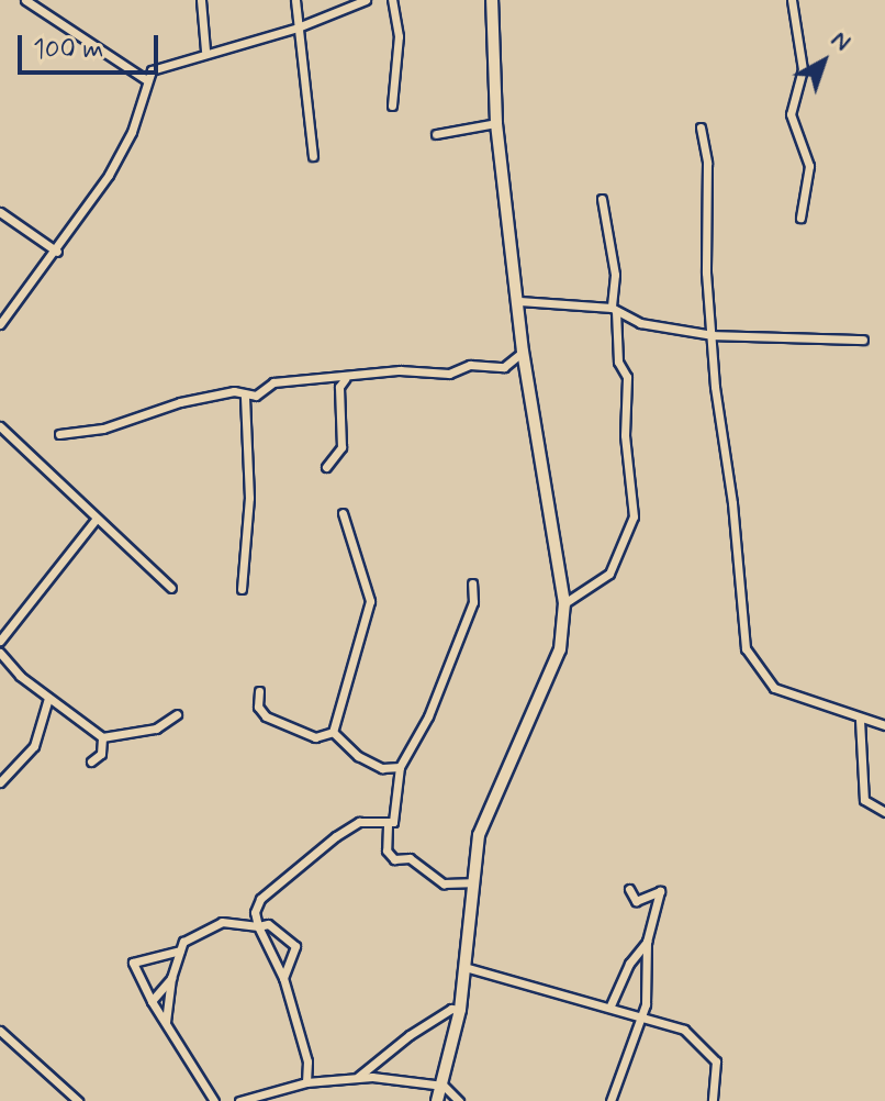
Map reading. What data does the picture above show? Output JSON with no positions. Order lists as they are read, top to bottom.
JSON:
{
  "scale_bar": "100 m",
  "north": "top right"
}
